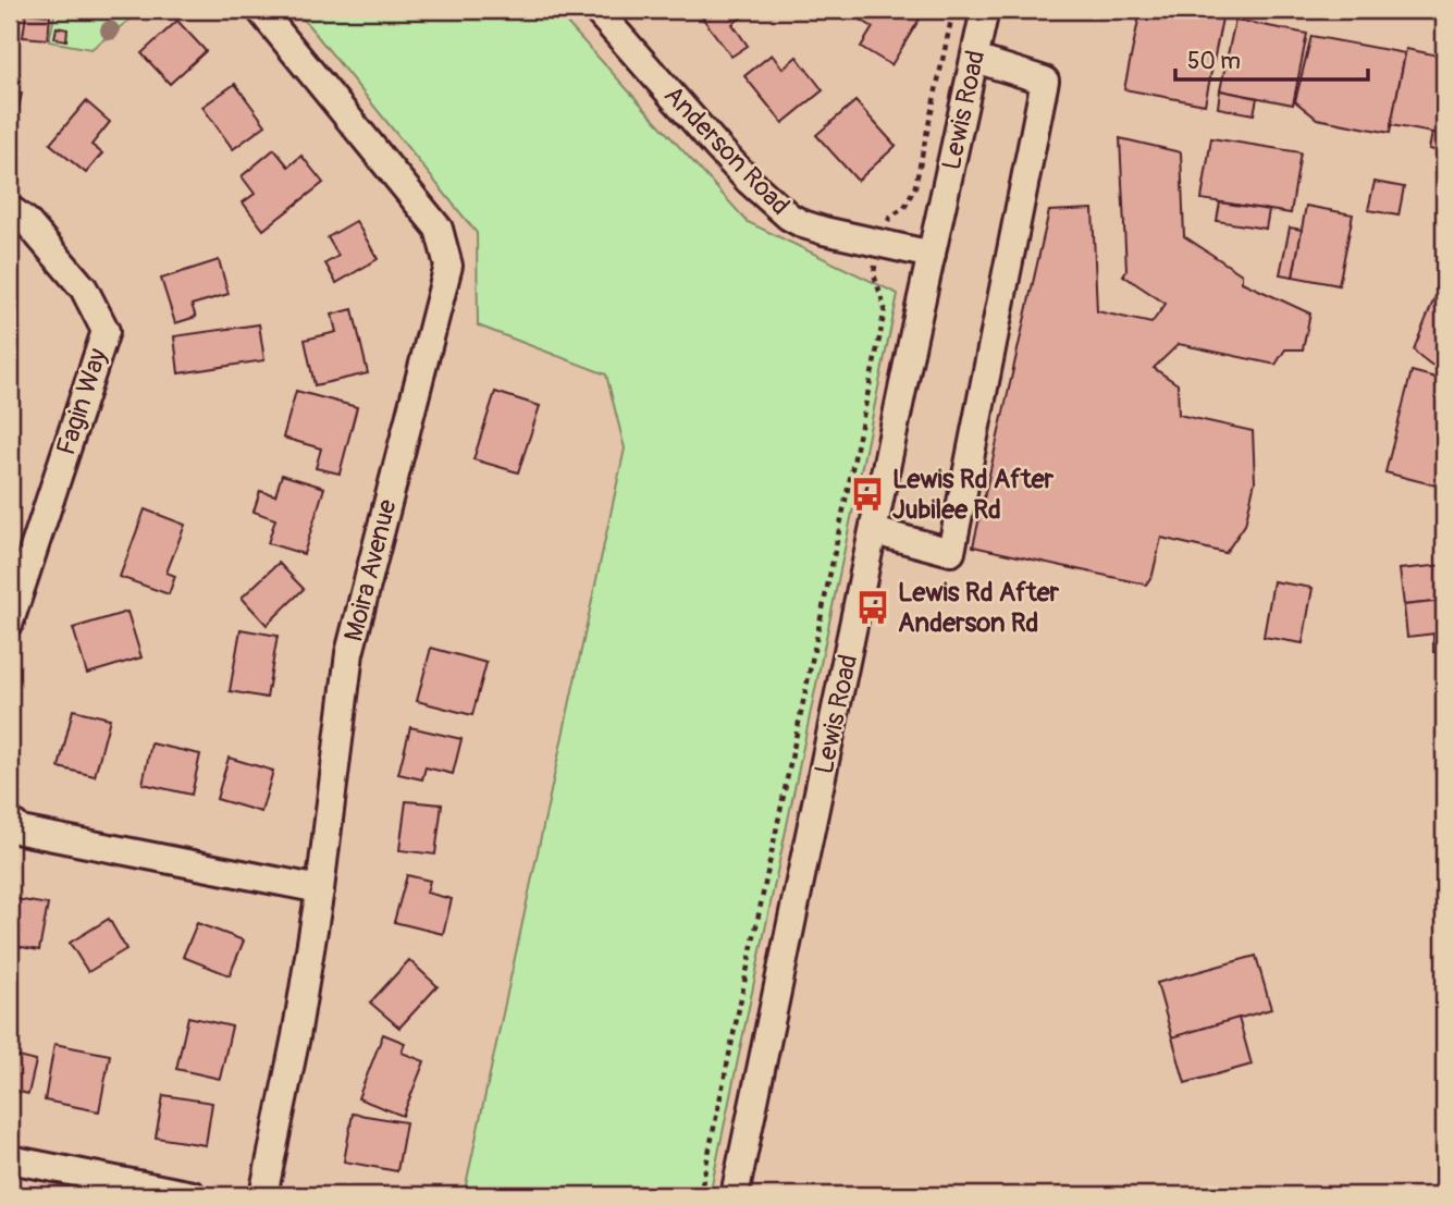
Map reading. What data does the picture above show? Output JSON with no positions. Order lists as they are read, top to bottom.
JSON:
{
  "streets": {
    "street": [
      "Lewis Road",
      "Anderson Road",
      "Fagin Way",
      "Moira Avenue"
    ]
  },
  "crossings": [
    ["Lewis Road", "Anderson Road"]
  ],
  "places": {
    "bus stop": ["Lewis Rd After Jubilee Rd", "Lewis Rd After Anderson Rd"]
  },
  "scale_bar": "50 m"
}
